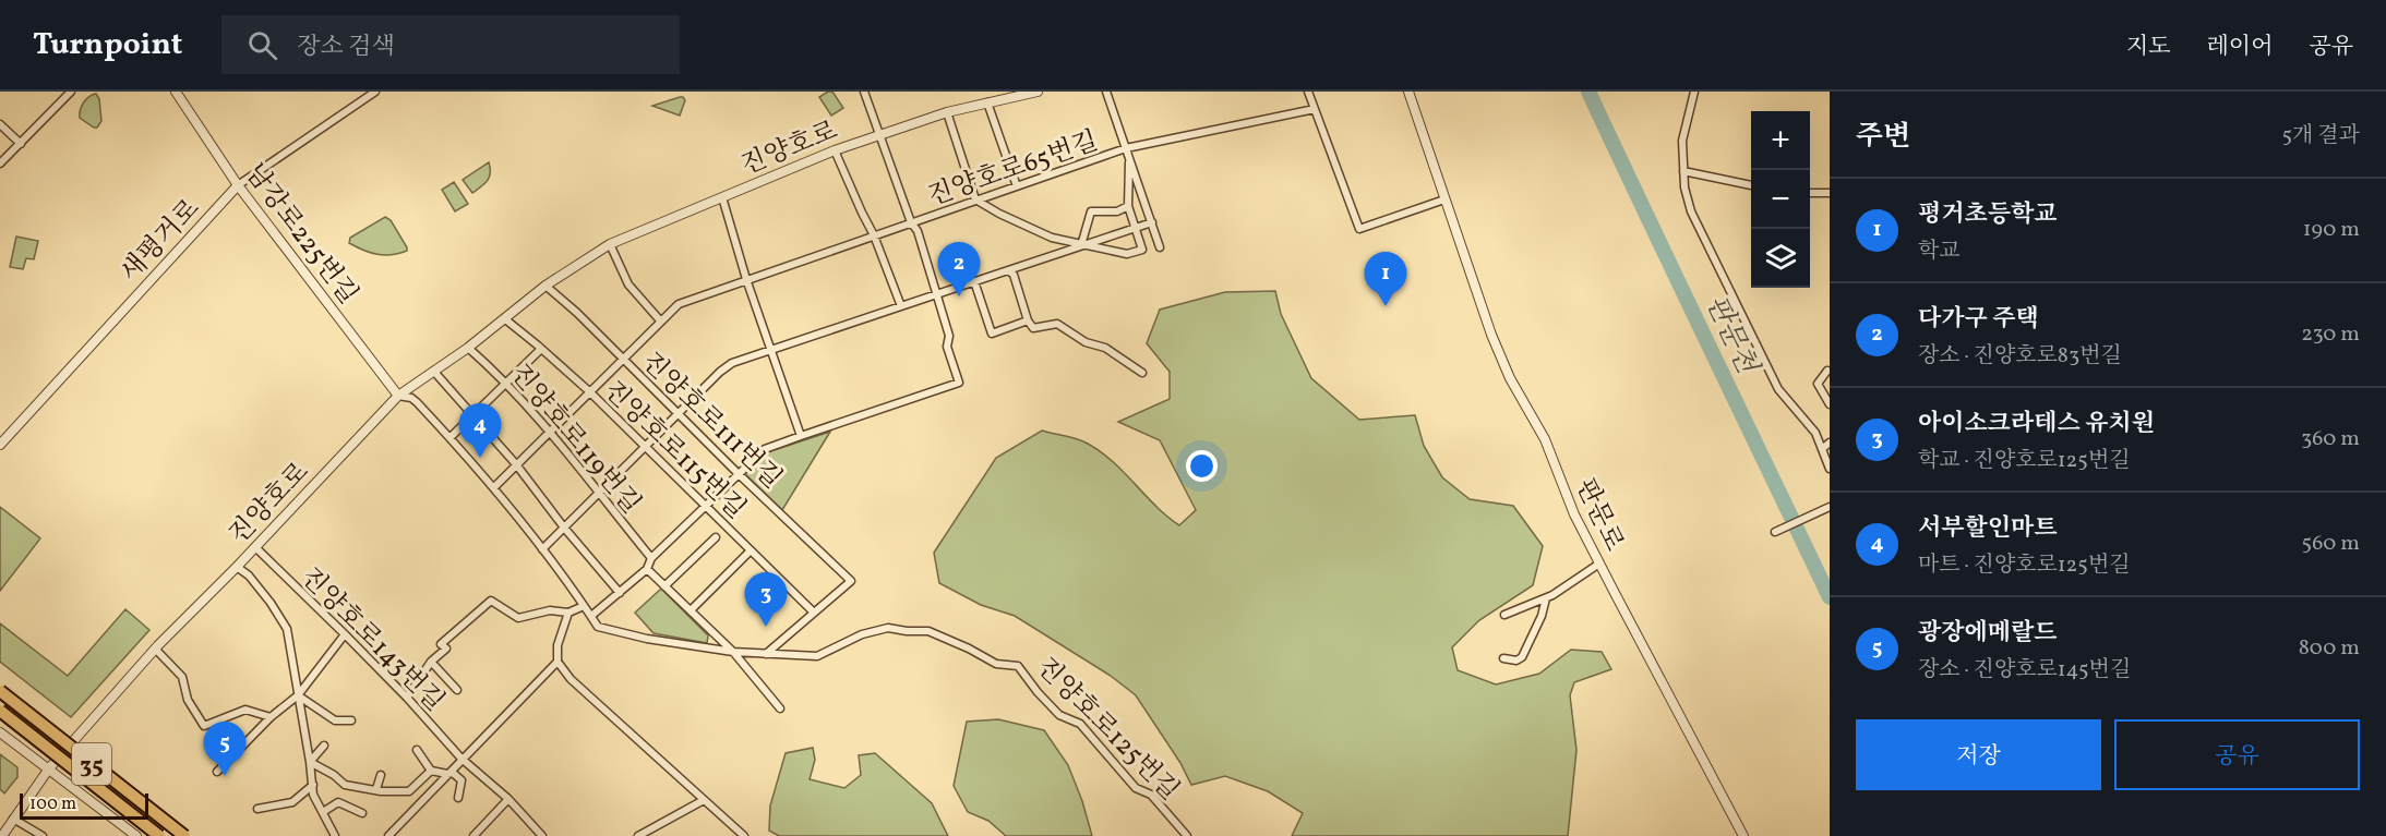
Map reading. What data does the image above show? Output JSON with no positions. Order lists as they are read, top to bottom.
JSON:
{
  "streets": {
    "highway": ["35"],
    "street": [
      "진양호로",
      "진양호로65번길",
      "남강로225번길",
      "새평거로",
      "진양호로111번길",
      "진양호로119번길",
      "진양호로115번길",
      "판문로",
      "진양호로143번길",
      "진양호로125번길"
    ]
  },
  "crossings": [
    ["진양호로", "남강로225번길"],
    ["진양호로", "진양호로111번길"],
    ["진양호로", "진양호로119번길"],
    ["진양호로", "진양호로115번길"],
    ["진양호로", "진양호로143번길"],
    ["진양호로", "진양호로125번길"],
    ["진양호로65번길", "진양호로111번길"],
    ["진양호로65번길", "진양호로119번길"],
    ["진양호로65번길", "진양호로115번길"],
    ["진양호로65번길", "진양호로125번길"],
    ["남강로225번길", "새평거로"],
    ["남강로225번길", "진양호로125번길"],
    ["진양호로111번길", "진양호로115번길"]
  ],
  "water": ["판문천"],
  "scale_bar": "100 m",
  "page": {
    "header": "Turnpoint",
    "search": "장소 검색",
    "nav": ["지도", "레이어", "공유"],
    "heading": ["주변", "5개 결과"],
    "map_buttons": ["+", "−"],
    "list": [
      {
        "mark": "1",
        "name": "평거초등학교",
        "note": "학교",
        "value": "190 m"
      },
      {
        "mark": "2",
        "name": "다가구 주택",
        "note": "장소 · 진양호로83번길",
        "value": "230 m"
      },
      {
        "mark": "3",
        "name": "아이소크라테스 유치원",
        "note": "학교 · 진양호로125번길",
        "value": "360 m"
      },
      {
        "mark": "4",
        "name": "서부할인마트",
        "note": "마트 · 진양호로125번길",
        "value": "560 m"
      },
      {
        "mark": "5",
        "name": "광장에메랄드",
        "note": "장소 · 진양호로145번길",
        "value": "800 m"
      }
    ],
    "pins": [
      "2",
      "1",
      "4",
      "3",
      "5"
    ],
    "buttons": ["저장", "공유"],
    "scale": "100 m"
  }
}
